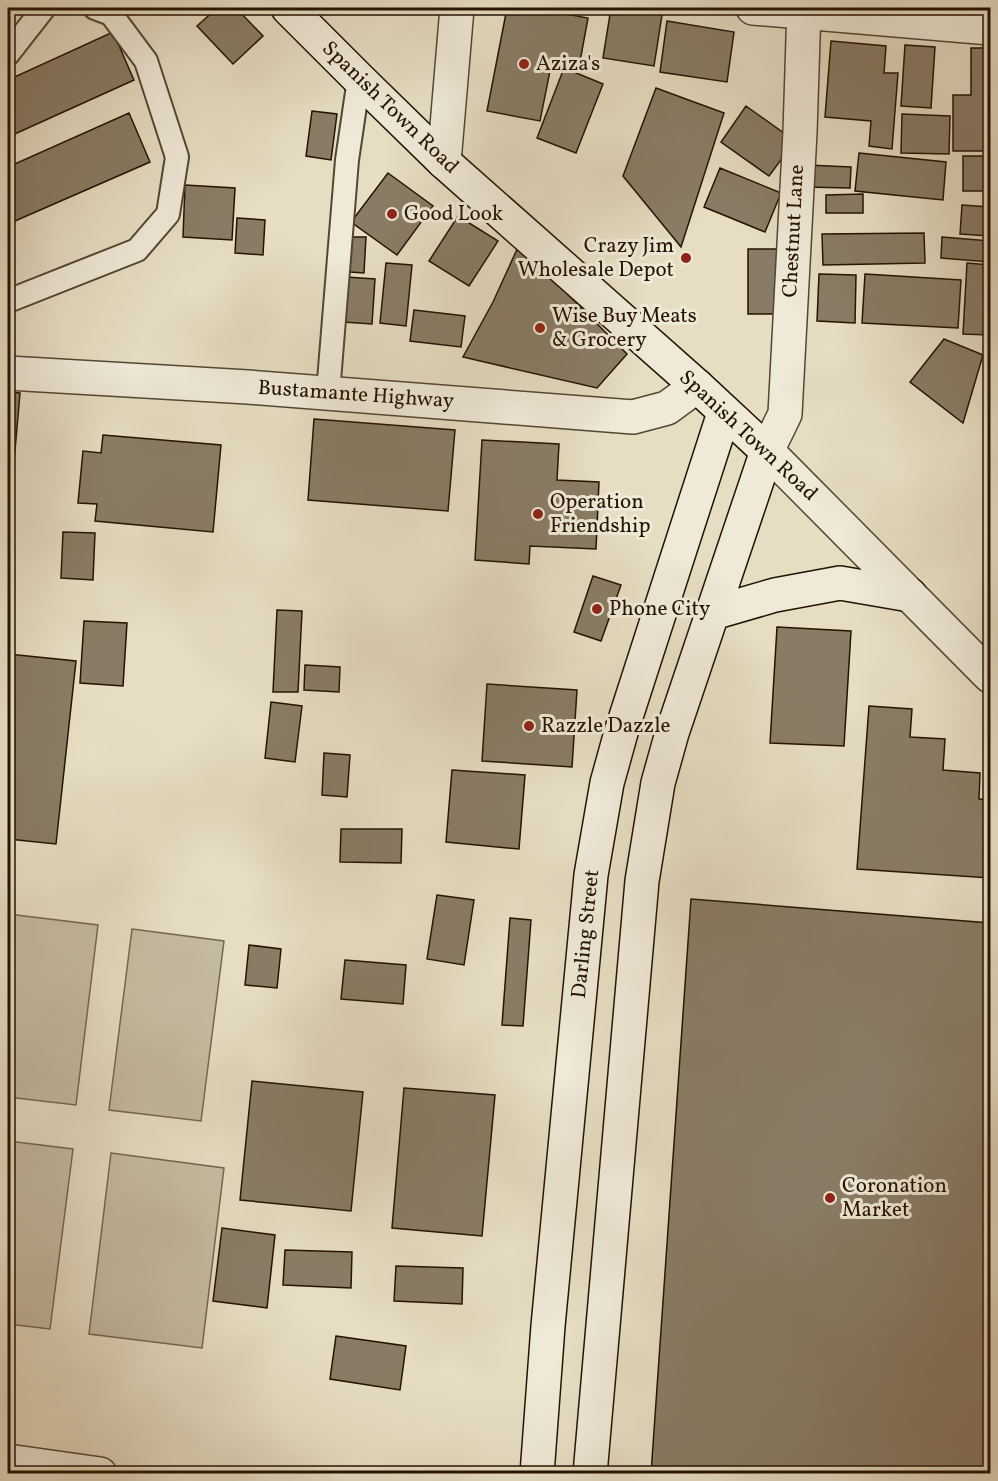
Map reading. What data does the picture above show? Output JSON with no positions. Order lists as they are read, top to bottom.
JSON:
{
  "streets": {
    "street": [
      "Spanish Town Road",
      "Chestnut Lane",
      "Bustamante Highway",
      "Darling Street"
    ]
  },
  "crossings": [
    ["Spanish Town Road", "Chestnut Lane"],
    ["Spanish Town Road", "Bustamante Highway"],
    ["Spanish Town Road", "Darling Street"]
  ],
  "places": [
    "Aziza's",
    "Good Look",
    "Crazy Jim Wholesale Depot",
    "Wise Buy Meats & Grocery",
    "Operation Friendship",
    "Phone City",
    "Razzle Dazzle",
    "Coronation Market"
  ]
}
